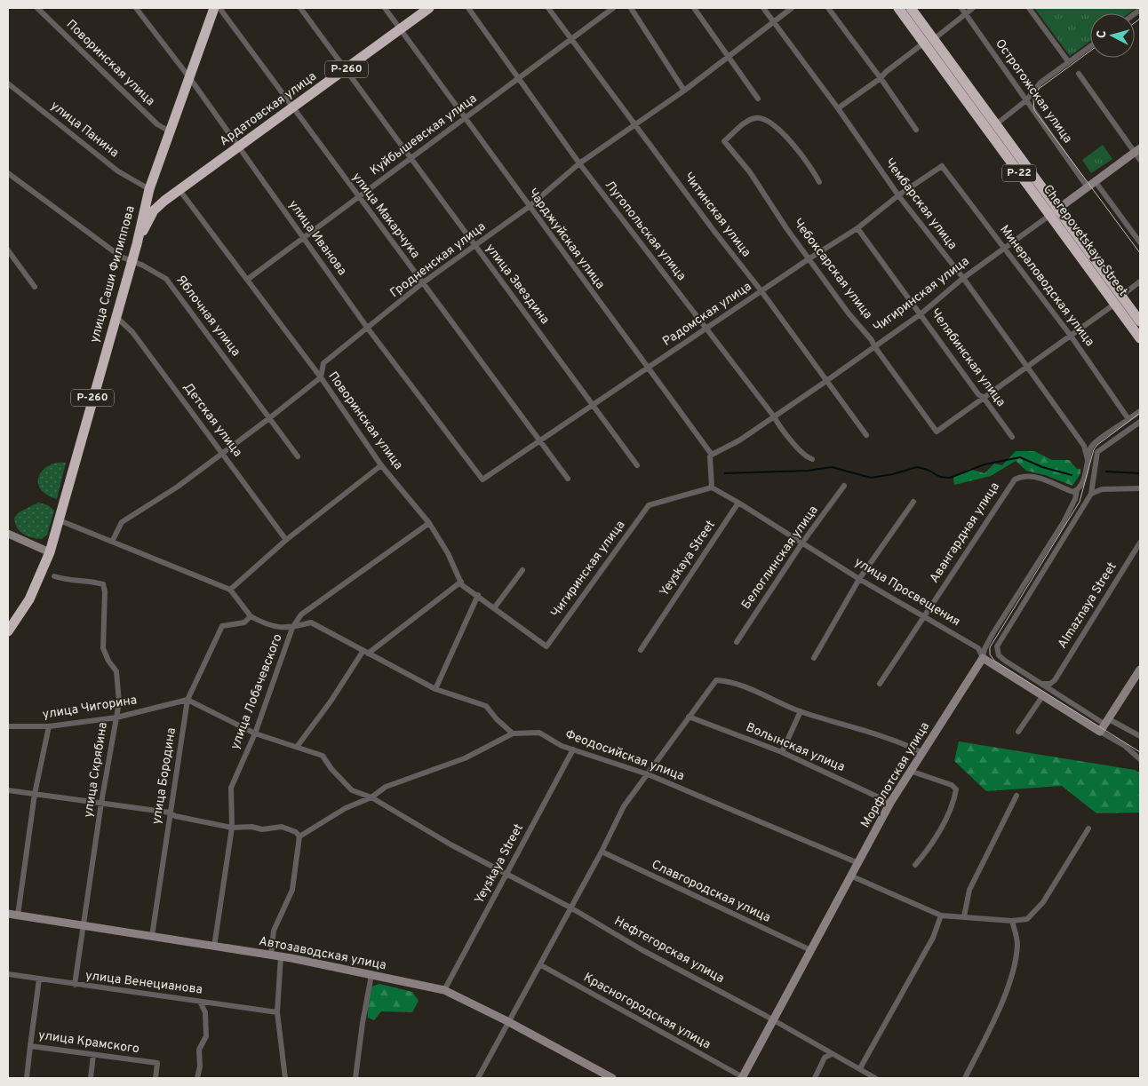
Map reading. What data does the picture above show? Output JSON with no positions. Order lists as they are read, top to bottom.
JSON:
{
  "streets": {
    "highway": [
      "Р-260",
      "Ардатовская улица",
      "Р-22",
      "Cherepovetskaya Street",
      "улица Саши Филиппова"
    ],
    "street": [
      "Поворинская улица",
      "Острогожская улица",
      "улица Панина",
      "Куйбышевская улица",
      "Чембарская улица",
      "Читинская улица",
      "улица Макарчука",
      "Лугопольская улица",
      "улица Иванова",
      "Чарджуйская улица",
      "Гродненская улица",
      "Чебоксарская улица",
      "улица Звездина",
      "Минераловодская улица",
      "Чигиринская улица",
      "Радомская улица",
      "Яблочная улица",
      "Челябинская улица",
      "Детская улица",
      "Авангардная улица",
      "Белоглинская улица",
      "Yeyskaya Street",
      "улица Просвещения",
      "Almaznaya Street",
      "улица Лобачевского",
      "улица Чигорина",
      "Волынская улица",
      "Феодосийская улица",
      "улица Скрябина",
      "Морфлотская улица",
      "улица Бородина",
      "Славгородская улица",
      "Нефтегорская улица",
      "Автозаводская улица",
      "улица Венецианова",
      "Красногородская улица",
      "улица Крамского"
    ]
  },
  "crossings": [
    ["Поворинская улица", "Ардатовская улица"],
    ["Поворинская улица", "Куйбышевская улица"],
    ["Поворинская улица", "Гродненская улица"],
    ["Поворинская улица", "улица Саши Филиппова"],
    ["Поворинская улица", "Чигиринская улица"],
    ["Поворинская улица", "улица Лобачевского"],
    ["Р-260", "улица Саши Филиппова"],
    ["Острогожская улица", "Чигиринская улица"],
    ["Ардатовская улица", "улица Макарчука"],
    ["Ардатовская улица", "улица Иванова"],
    ["Ардатовская улица", "Чарджуйская улица"],
    ["Ардатовская улица", "улица Саши Филиппова"],
    ["Ардатовская улица", "улица Звездина"],
    ["улица Панина", "улица Саши Филиппова"],
    ["Куйбышевская улица", "Читинская улица"],
    ["Куйбышевская улица", "улица Макарчука"],
    ["Куйбышевская улица", "Лугопольская улица"],
    ["Куйбышевская улица", "улица Иванова"],
    ["Куйбышевская улица", "Чарджуйская улица"],
    ["Куйбышевская улица", "улица Звездина"],
    ["Чембарская улица", "Гродненская улица"],
    ["Чембарская улица", "Чигиринская улица"],
    ["Чембарская улица", "Радомская улица"],
    ["Читинская улица", "Гродненская улица"],
    ["Читинская улица", "Чигиринская улица"],
    ["Читинская улица", "Радомская улица"],
    ["улица Макарчука", "Гродненская улица"],
    ["улица Макарчука", "Радомская улица"],
    ["Лугопольская улица", "Гродненская улица"],
    ["Лугопольская улица", "Чигиринская улица"],
    ["Лугопольская улица", "Радомская улица"],
    ["улица Иванова", "Гродненская улица"],
    ["улица Иванова", "улица Саши Филиппова"],
    ["улица Иванова", "Радомская улица"],
    ["Чарджуйская улица", "Гродненская улица"],
    ["Чарджуйская улица", "Чигиринская улица"],
    ["Чарджуйская улица", "Радомская улица"],
    ["Cherepovetskaya Street", "Чигиринская улица"],
    ["Гродненская улица", "улица Звездина"],
    ["Гродненская улица", "Яблочная улица"],
    ["Гродненская улица", "Детская улица"],
    ["Чебоксарская улица", "Чигиринская улица"],
    ["Чебоксарская улица", "Радомская улица"],
    ["Чебоксарская улица", "Челябинская улица"],
    ["улица Саши Филиппова", "Яблочная улица"],
    ["улица Саши Филиппова", "Детская улица"],
    ["улица Звездина", "Радомская улица"],
    ["Минераловодская улица", "Чигиринская улица"],
    ["Минераловодская улица", "Радомская улица"],
    ["Чигиринская улица", "Челябинская улица"],
    ["Чигиринская улица", "улица Просвещения"],
    ["Радомская улица", "Челябинская улица"],
    ["Авангардная улица", "улица Просвещения"],
    ["Авангардная улица", "Морфлотская улица"],
    ["Белоглинская улица", "улица Просвещения"],
    ["Yeyskaya Street", "улица Просвещения"],
    ["Yeyskaya Street", "Феодосийская улица"],
    ["Yeyskaya Street", "Нефтегорская улица"],
    ["Yeyskaya Street", "Автозаводская улица"],
    ["улица Просвещения", "Морфлотская улица"],
    ["улица Лобачевского", "Автозаводская улица"],
    ["улица Чигорина", "улица Скрябина"],
    ["улица Чигорина", "улица Бородина"],
    ["Волынская улица", "Морфлотская улица"],
    ["Феодосийская улица", "Морфлотская улица"],
    ["улица Скрябина", "Автозаводская улица"],
    ["улица Скрябина", "улица Венецианова"],
    ["Морфлотская улица", "Славгородская улица"],
    ["Морфлотская улица", "Нефтегорская улица"],
    ["Морфлотская улица", "Красногородская улица"],
    ["улица Бородина", "Автозаводская улица"],
    ["улица Венецианова", "улица Крамского"]
  ],
  "north": "left"
}
